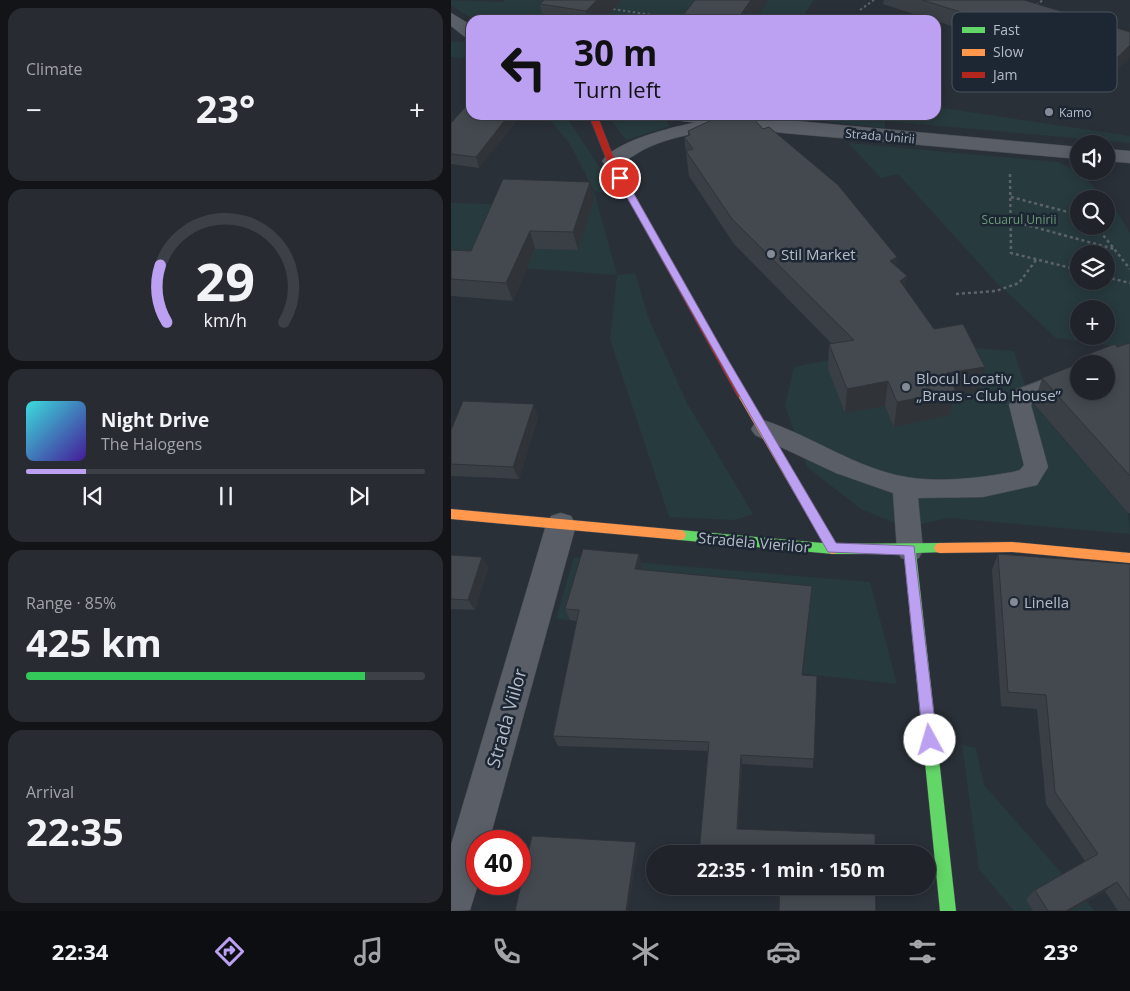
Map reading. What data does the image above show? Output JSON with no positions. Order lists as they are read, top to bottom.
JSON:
{
  "streets": {
    "street": ["Strada Unirii", "Stradela Vierilor", "Strada Viilor"]
  },
  "crossings": [
    ["Stradela Vierilor", "Strada Viilor"]
  ],
  "parks": ["Scuarul Unirii"],
  "places": [
    "Kamo",
    "Stil Market",
    "Blocul Locativ „Braus - Club House”",
    "Linella"
  ],
  "legend": ["Fast", "Slow", "Jam"],
  "page": {
    "tile": [
      "Climate",
      ["Range · 85%", "425 km"],
      ["Arrival", "22:35"]
    ],
    "turn": ["30 m", "Turn left"],
    "heat": ["−", "23°", "+"],
    "map_buttons": ["+", "−"],
    "song": ["Night Drive", "The Halogens"],
    "limit": "40",
    "trip": "22:35 · 1 min · 150 m",
    "tabs": ["22:34", "23°"],
    "gauge": ["29", "km/h"]
  }
}
